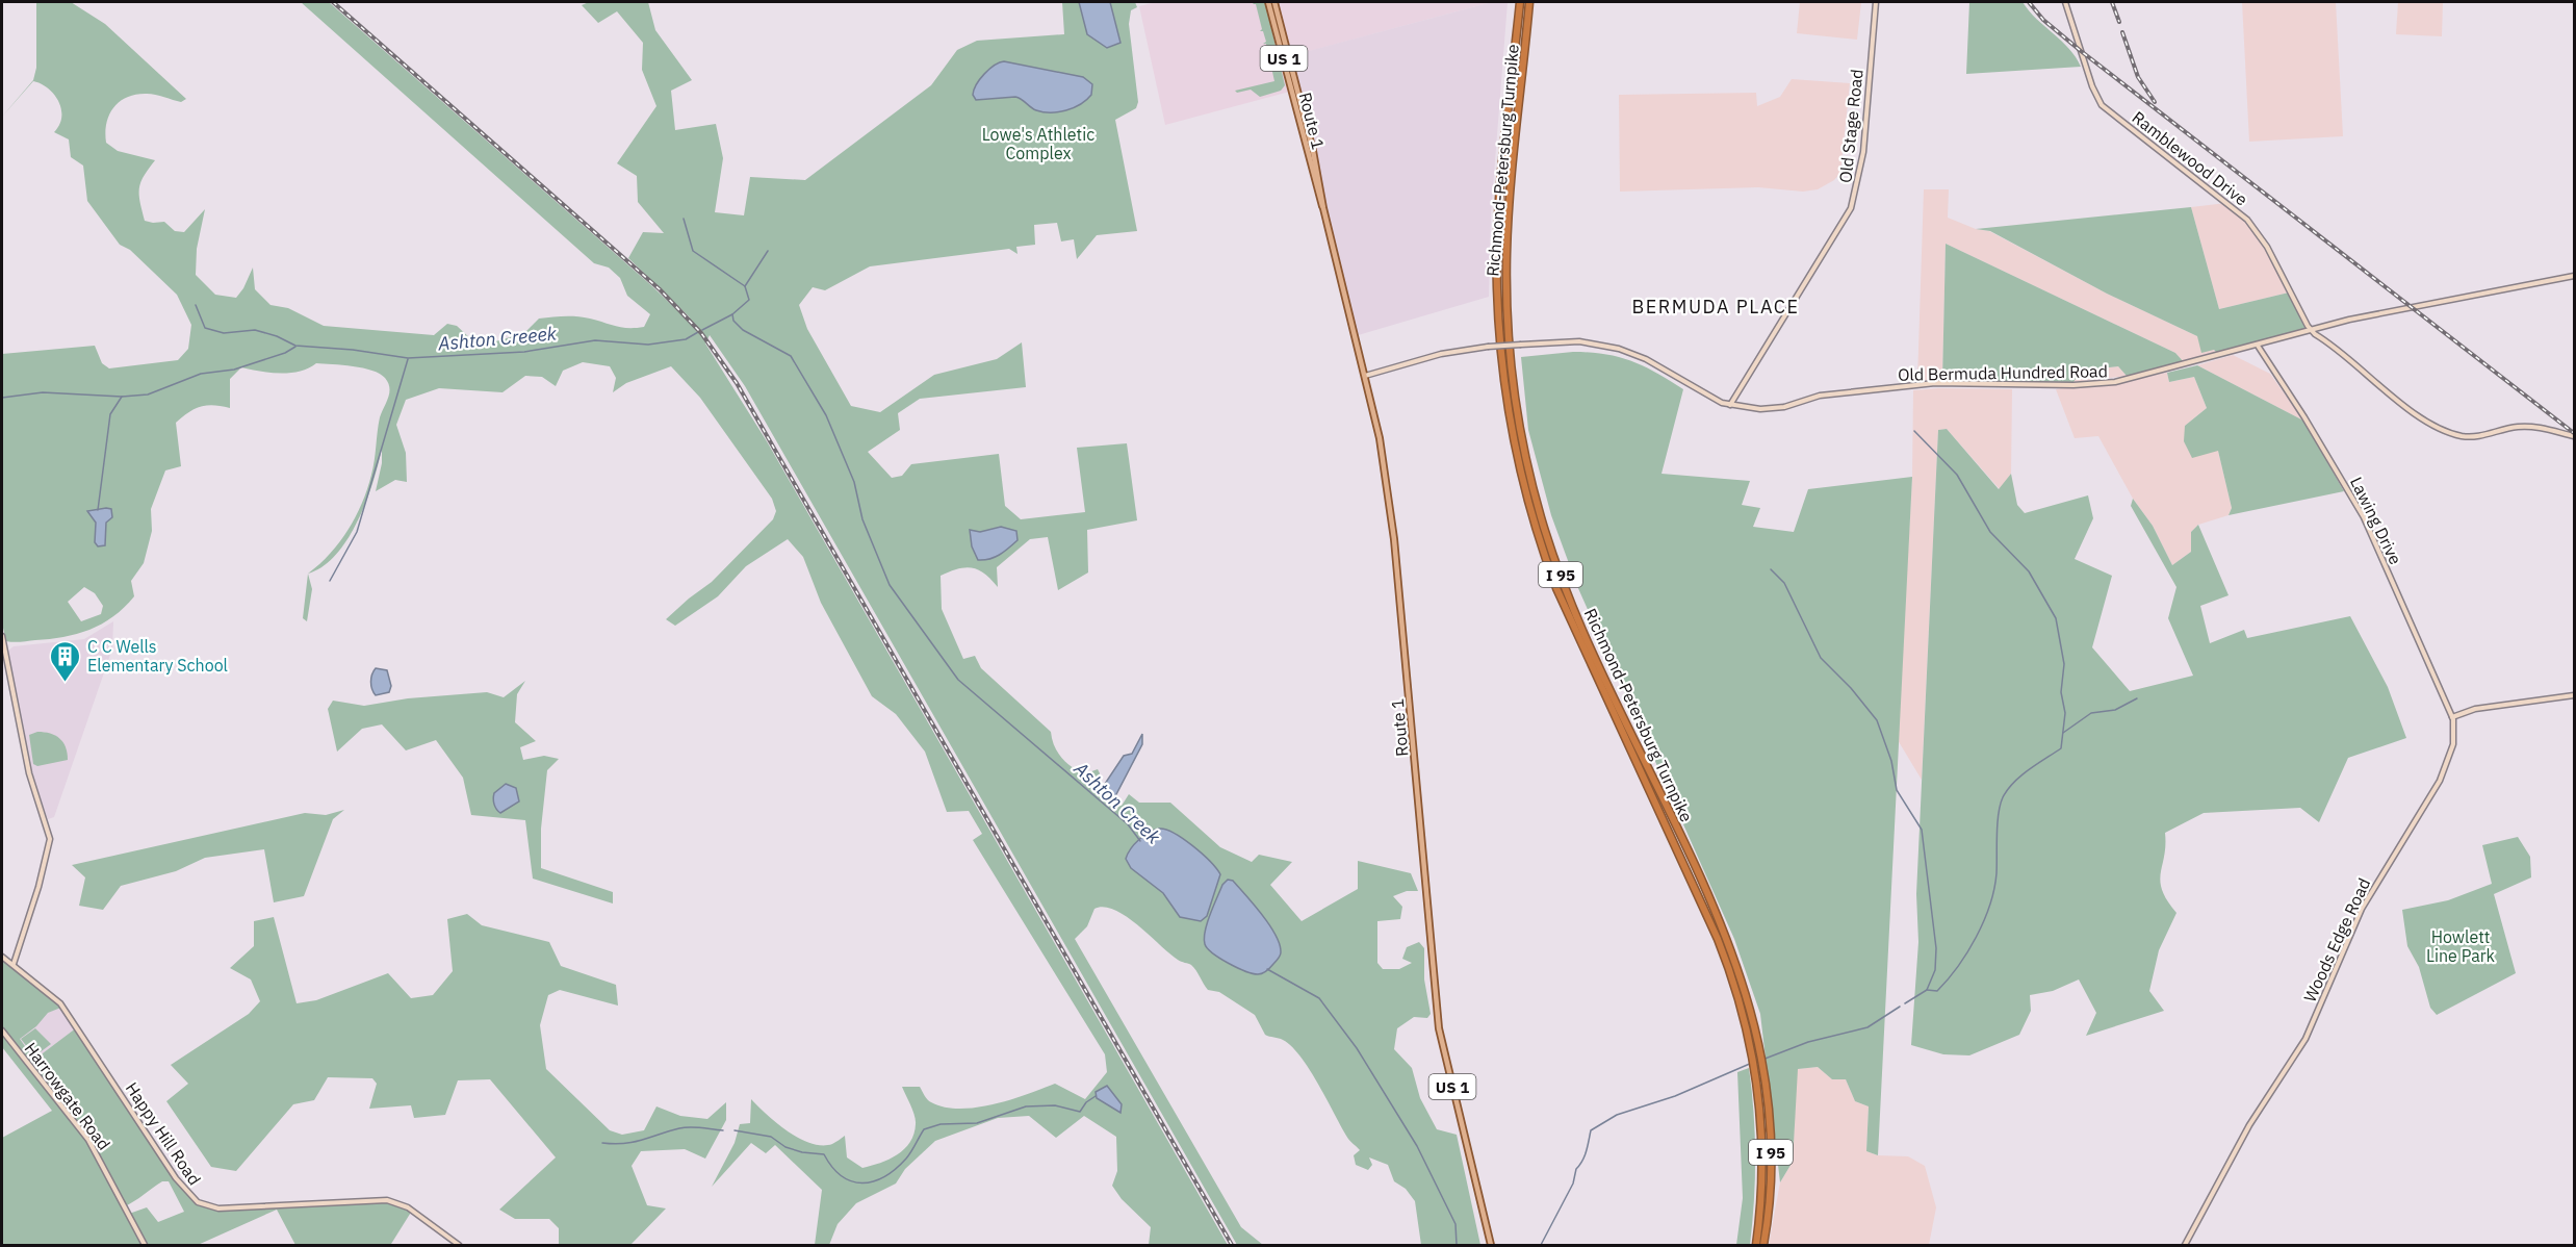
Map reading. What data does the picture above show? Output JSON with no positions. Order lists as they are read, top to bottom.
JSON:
{
  "streets": {
    "highway": ["Richmond-Petersburg Turnpike", "I 95"],
    "main road": ["US 1", "Route 1"],
    "street": [
      "Old Stage Road",
      "Ramblewood Drive",
      "Old Bermuda Hundred Road",
      "Lawing Drive",
      "Woods Edge Road",
      "Harrowgate Road",
      "Happy Hill Road"
    ]
  },
  "crossings": [
    ["Route 1", "Old Bermuda Hundred Road"],
    ["Old Stage Road", "Old Bermuda Hundred Road"],
    ["Ramblewood Drive", "Old Bermuda Hundred Road"],
    ["Old Bermuda Hundred Road", "Lawing Drive"],
    ["Lawing Drive", "Woods Edge Road"]
  ],
  "districts": ["BERMUDA PLACE"],
  "water": ["Ashton Creeek", "Ashton Creek"],
  "parks": ["Lowe's Athletic Complex", "Howlett Line Park"],
  "places": {
    "building": ["C C Wells Elementary School"]
  }
}
